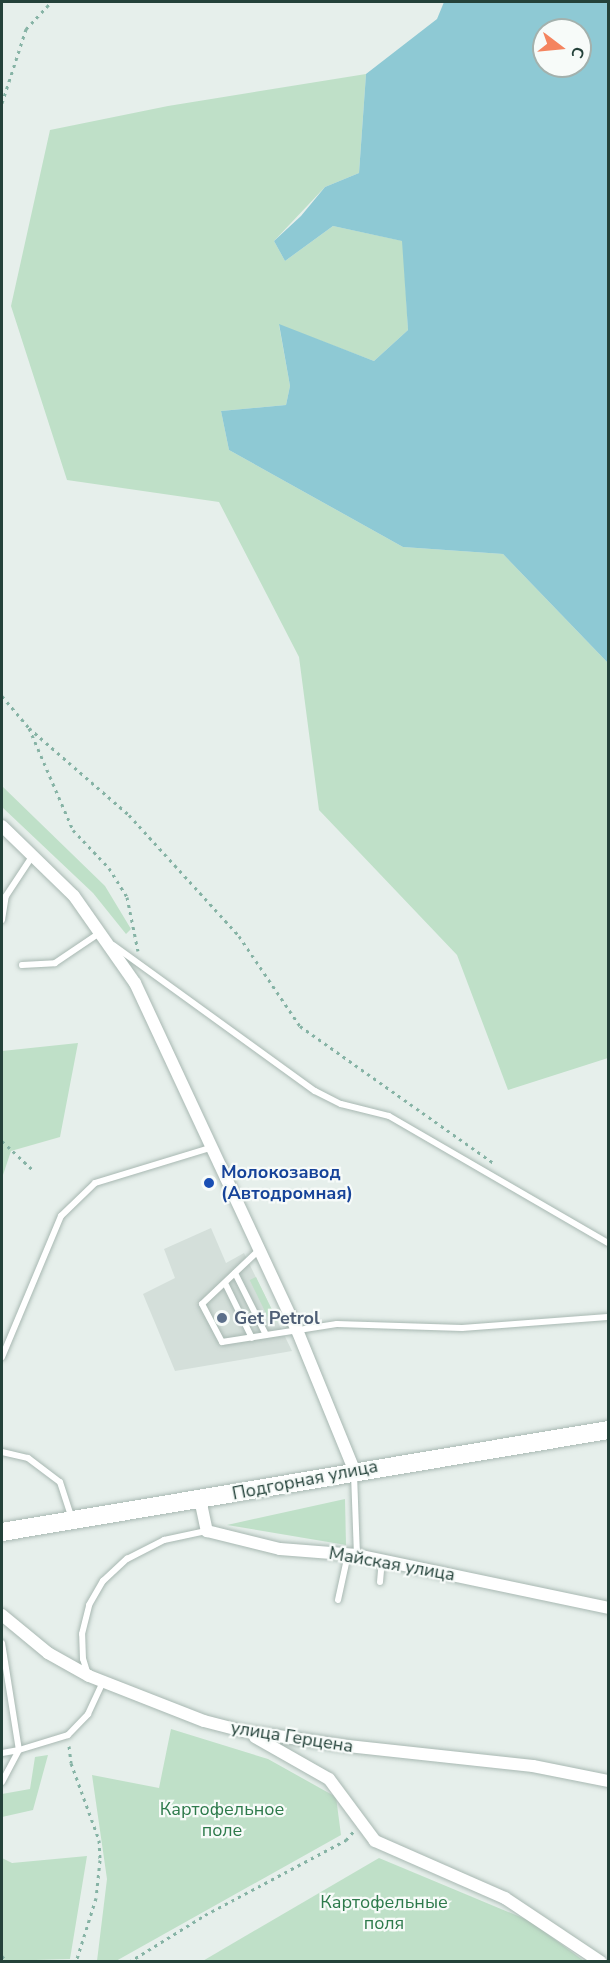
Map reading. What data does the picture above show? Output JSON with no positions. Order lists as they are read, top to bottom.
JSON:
{
  "streets": {
    "street": ["Подгорная улица", "Майская улица", "улица Герцена"]
  },
  "parks": ["Картофельное поле", "Картофельные поля"],
  "places": ["Молокозавод (Автодромная)", "Get Petrol"],
  "north": "right"
}
